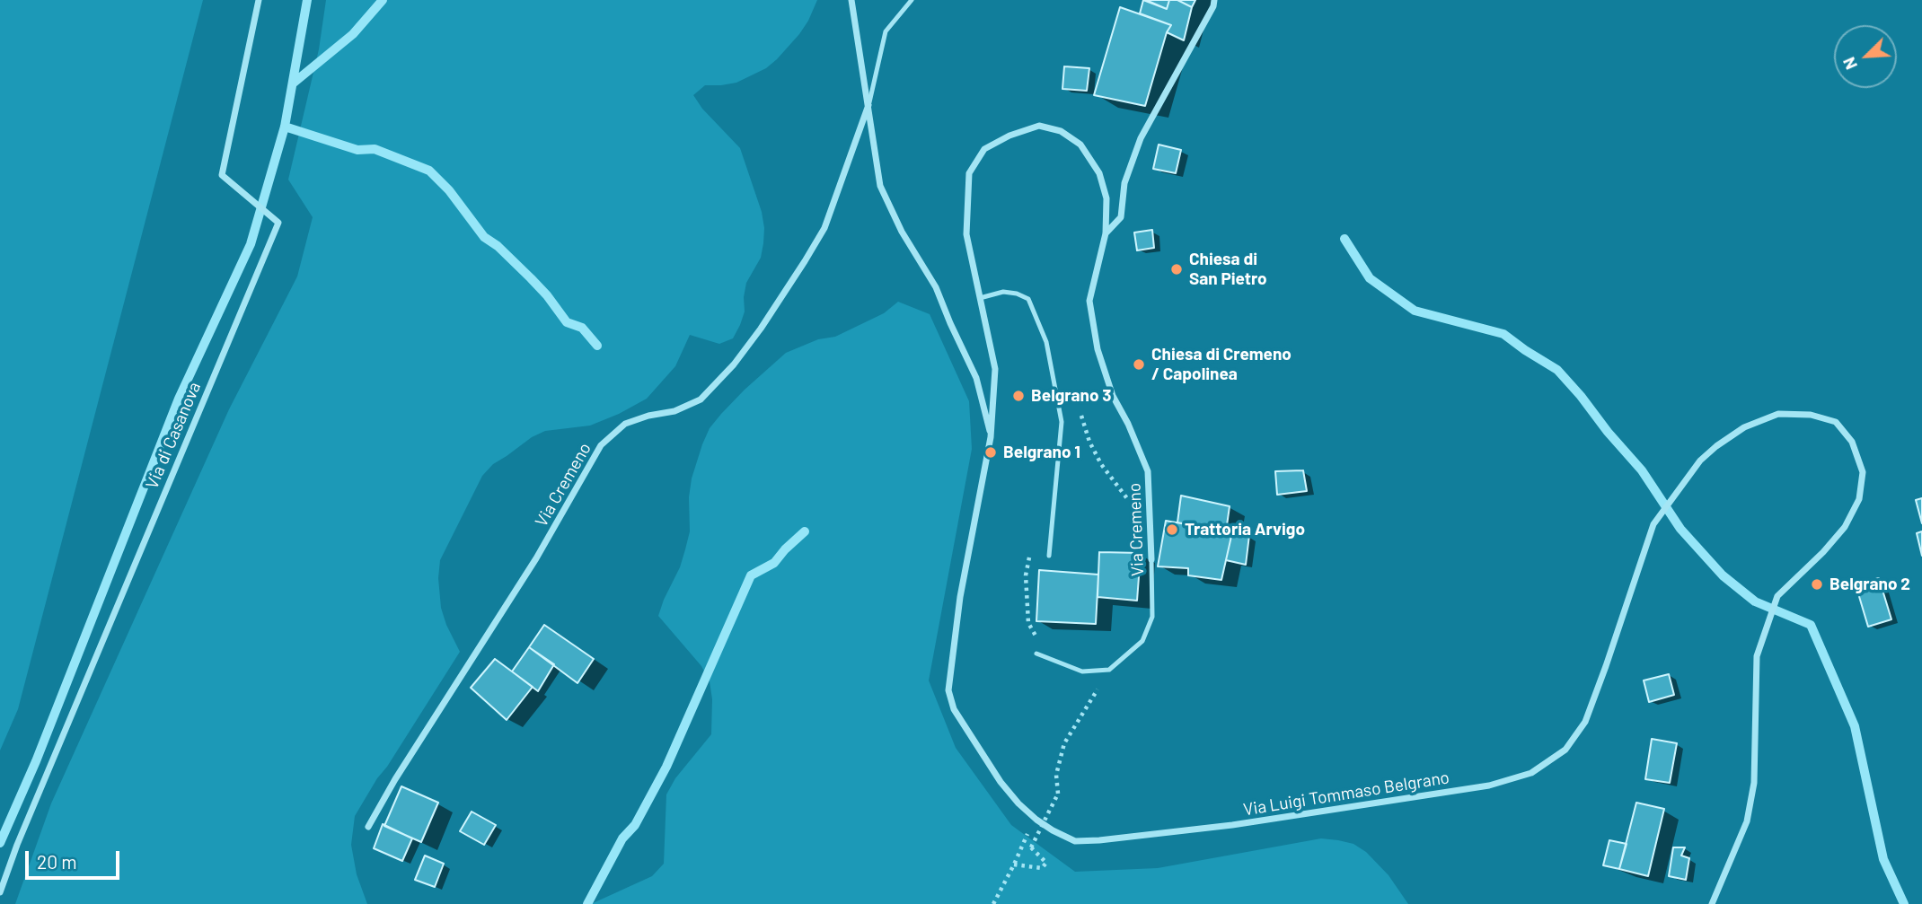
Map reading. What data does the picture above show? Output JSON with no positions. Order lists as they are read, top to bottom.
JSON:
{
  "streets": {
    "street": ["Via di Casanova", "Via Cremeno", "Via Luigi Tommaso Belgrano"]
  },
  "crossings": [
    ["Via Cremeno", "Via Luigi Tommaso Belgrano"]
  ],
  "places": [
    "Chiesa di San Pietro",
    "Chiesa di Cremeno / Capolinea",
    "Belgrano 3",
    "Belgrano 1",
    "Trattoria Arvigo",
    "Belgrano 2"
  ],
  "scale_bar": "20 m",
  "north": "bottom left"
}
